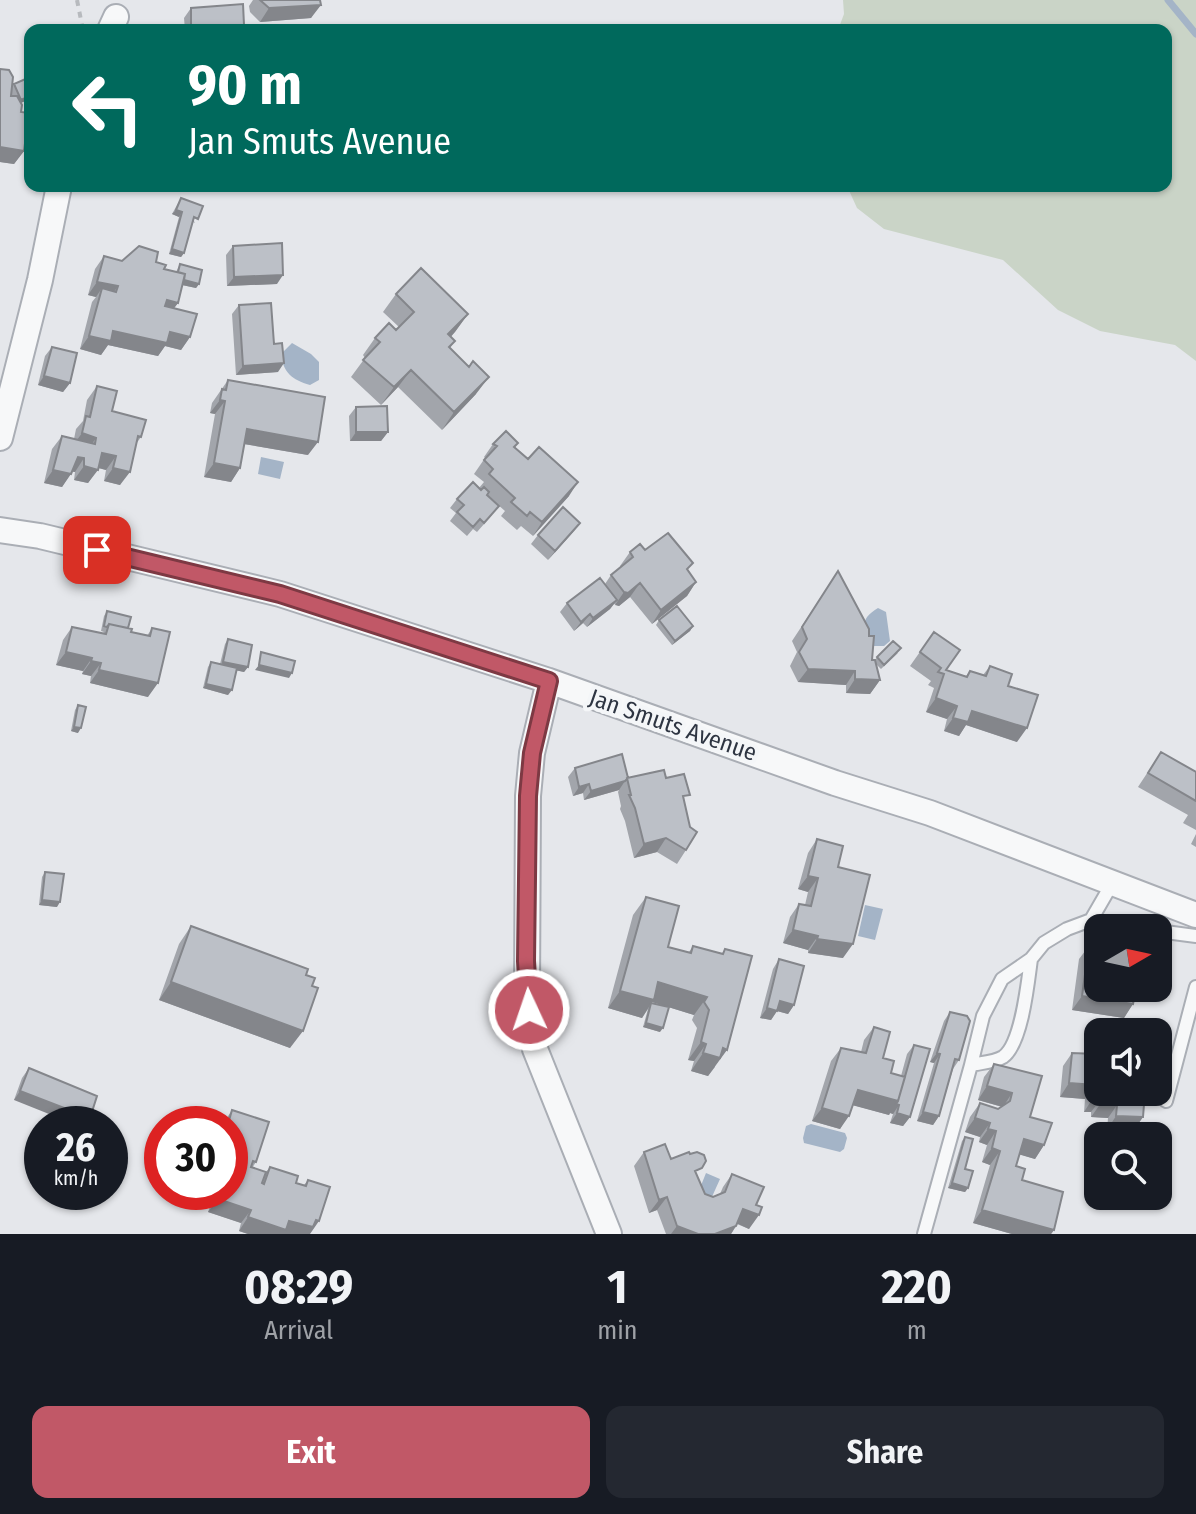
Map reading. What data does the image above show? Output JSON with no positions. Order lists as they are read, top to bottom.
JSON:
{
  "streets": {
    "street": ["Jan Smuts Avenue"]
  },
  "north": "right",
  "page": {
    "turn": ["90 m", "Jan Smuts Avenue"],
    "speed": "26 km/h",
    "limit": "30",
    "eta": [
      "08:29",
      "Arrival",
      "1",
      "min",
      "220",
      "m"
    ],
    "buttons": ["Exit", "Share"]
  }
}
